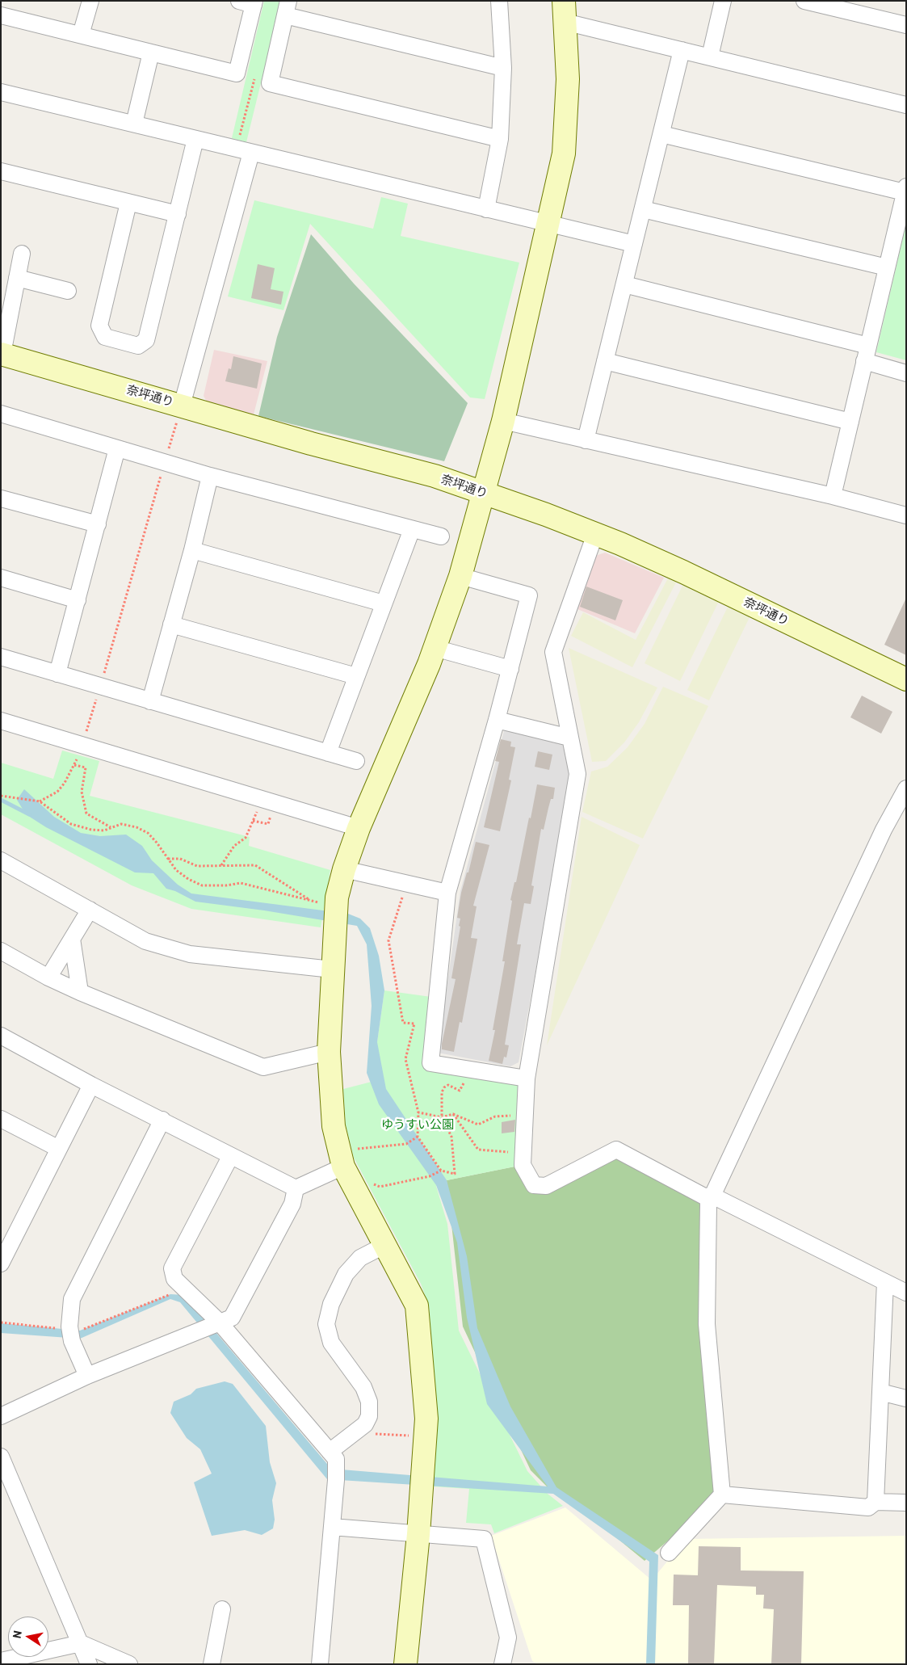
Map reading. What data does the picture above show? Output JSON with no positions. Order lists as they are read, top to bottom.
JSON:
{
  "streets": {
    "street": ["奈坪通り"]
  },
  "parks": ["ゆうすい公園"],
  "north": "left"
}
